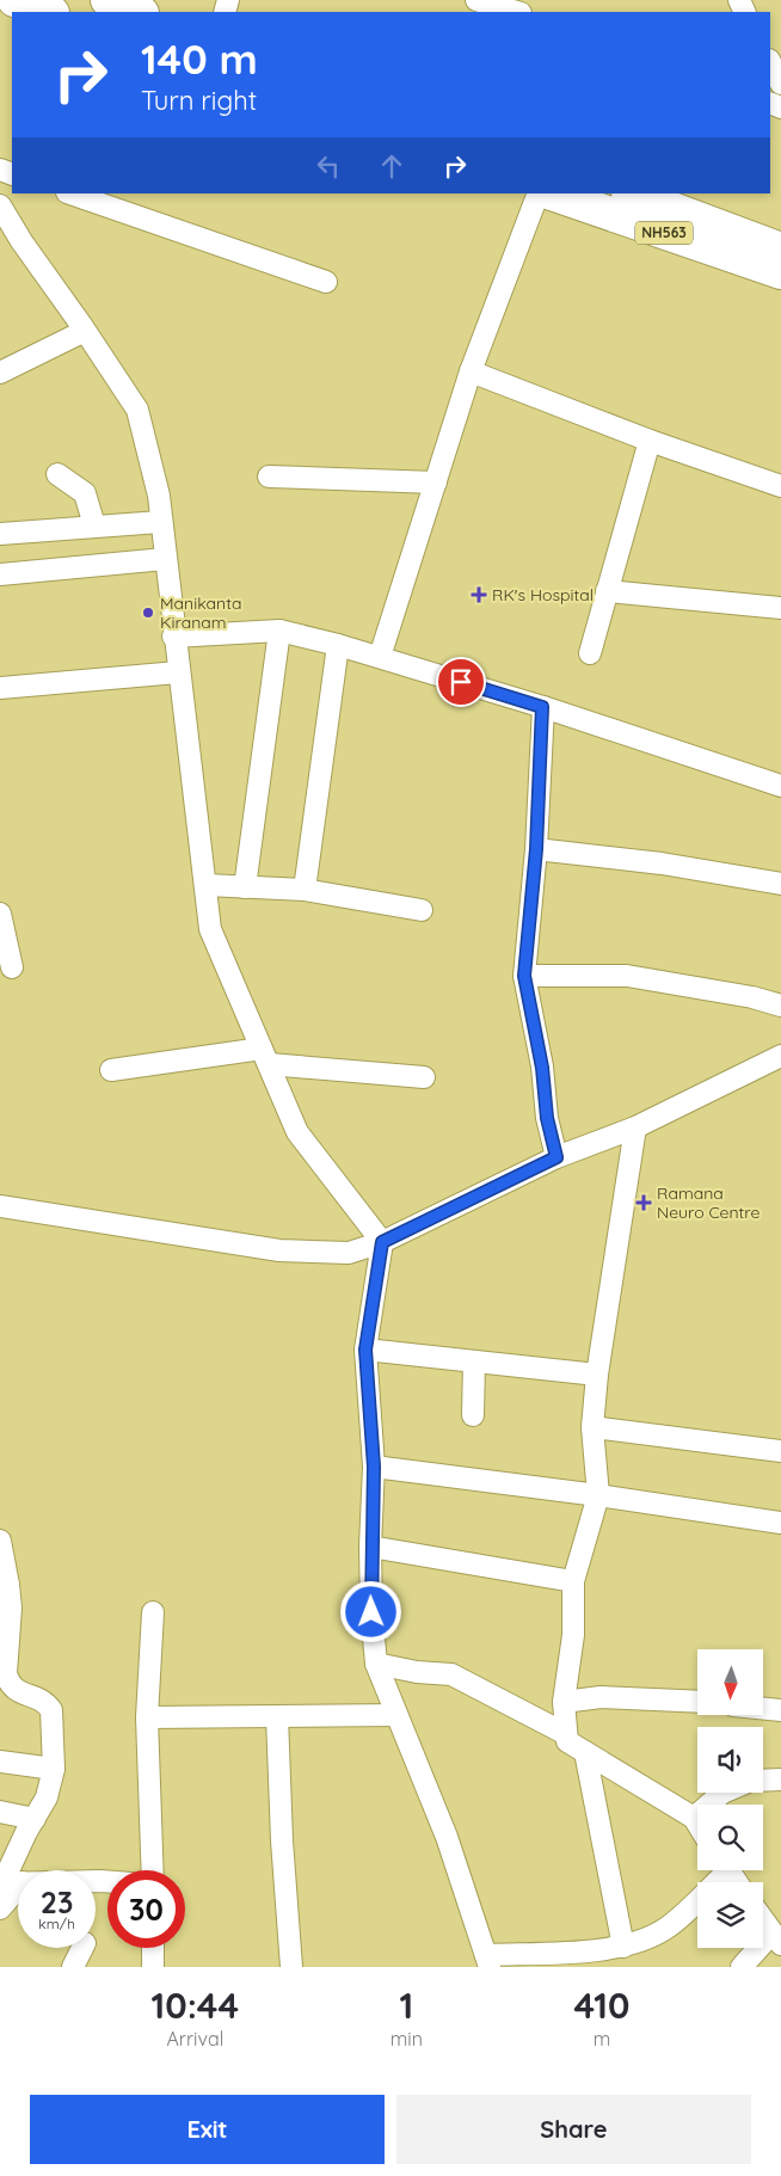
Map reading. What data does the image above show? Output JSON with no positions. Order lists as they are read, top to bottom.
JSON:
{
  "streets": {
    "highway": ["NH563"]
  },
  "places": {
    "health": ["RK's Hospital", "Ramana Neuro Centre"],
    "other": ["Manikanta Kiranam"]
  },
  "north": "bottom",
  "page": {
    "turn": ["140 m", "Turn right"],
    "speed": "23 km/h",
    "limit": "30",
    "eta": [
      "10:44",
      "Arrival",
      "1",
      "min",
      "410",
      "m"
    ],
    "buttons": ["Exit", "Share"]
  }
}
